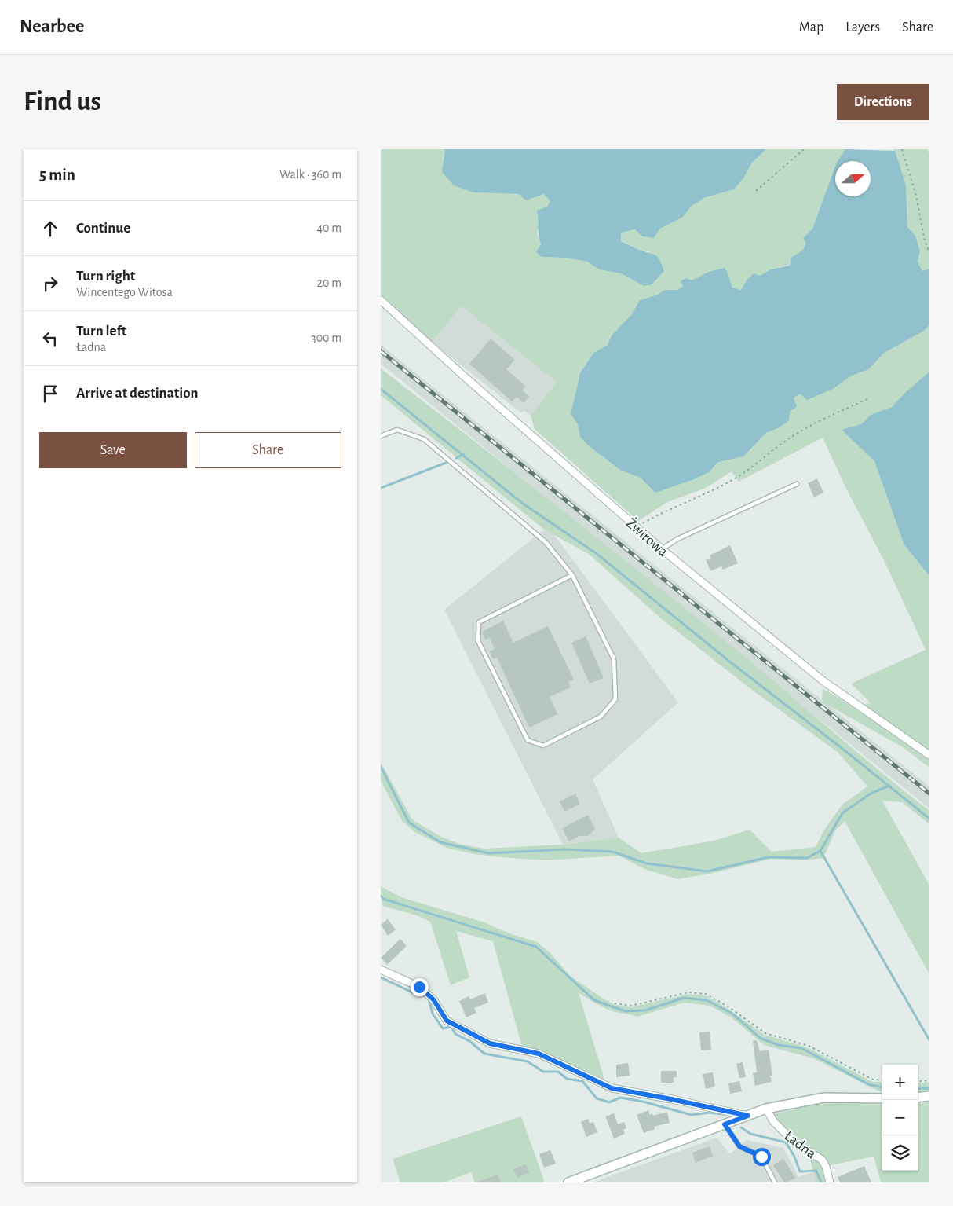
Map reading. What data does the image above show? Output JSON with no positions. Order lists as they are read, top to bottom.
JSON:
{
  "streets": {
    "street": ["Żwirowa", "Ładna"]
  },
  "north": "right",
  "page": {
    "header": "Nearbee",
    "nav": ["Map", "Layers", "Share"],
    "buttons": [
      "Directions",
      ["Save", "Share"]
    ],
    "title": "Find us",
    "heading": ["5 min", "Walk · 360 m"],
    "list": [
      ["Continue", "40 m"],
      ["Turn right", "Wincentego Witosa", "20 m"],
      ["Turn left", "Ładna", "300 m"],
      "Arrive at destination"
    ],
    "map_buttons": ["+", "−"]
  }
}
